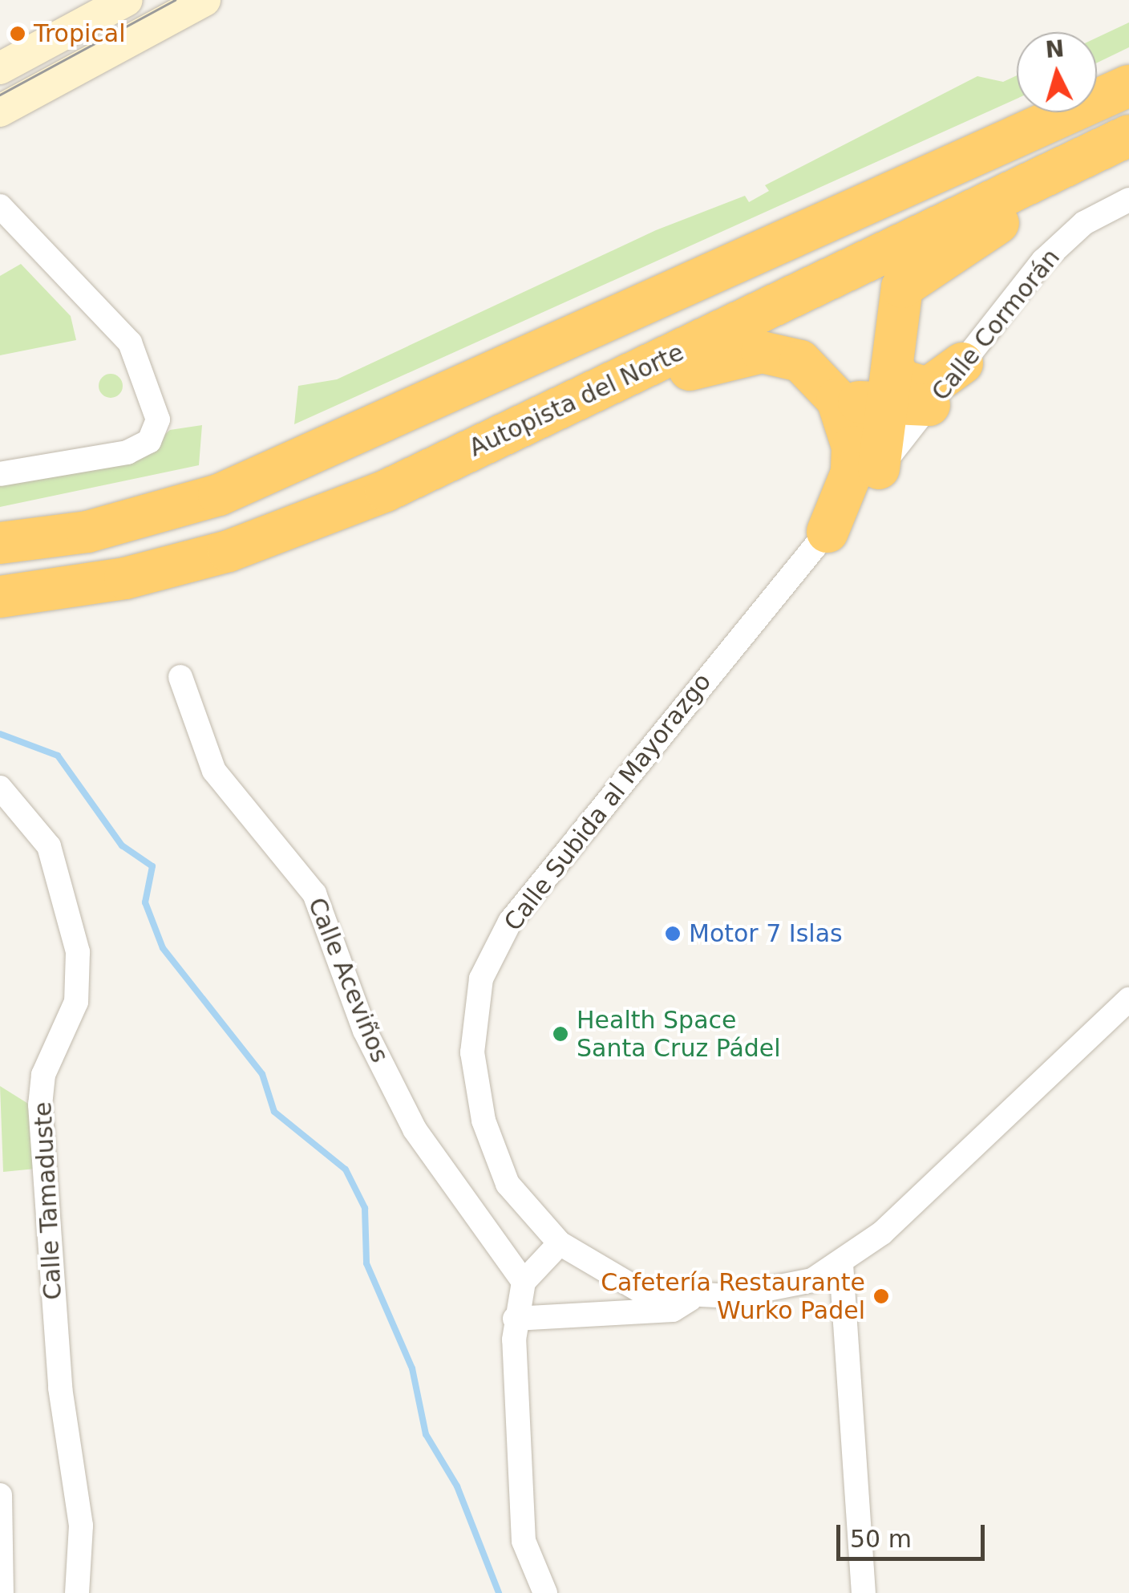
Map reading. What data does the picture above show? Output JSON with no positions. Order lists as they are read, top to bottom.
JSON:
{
  "streets": {
    "highway": ["Autopista del Norte"],
    "street": [
      "Calle Cormorán",
      "Calle Subida al Mayorazgo",
      "Calle Aceviños",
      "Calle Tamaduste"
    ]
  },
  "crossings": [
    ["Calle Cormorán", "Calle Subida al Mayorazgo"]
  ],
  "places": [
    "Tropical",
    "Motor 7 Islas",
    "Health Space Santa Cruz Pádel",
    "Cafetería Restaurante Wurko Padel"
  ],
  "scale_bar": "50 m",
  "north": "top"
}
